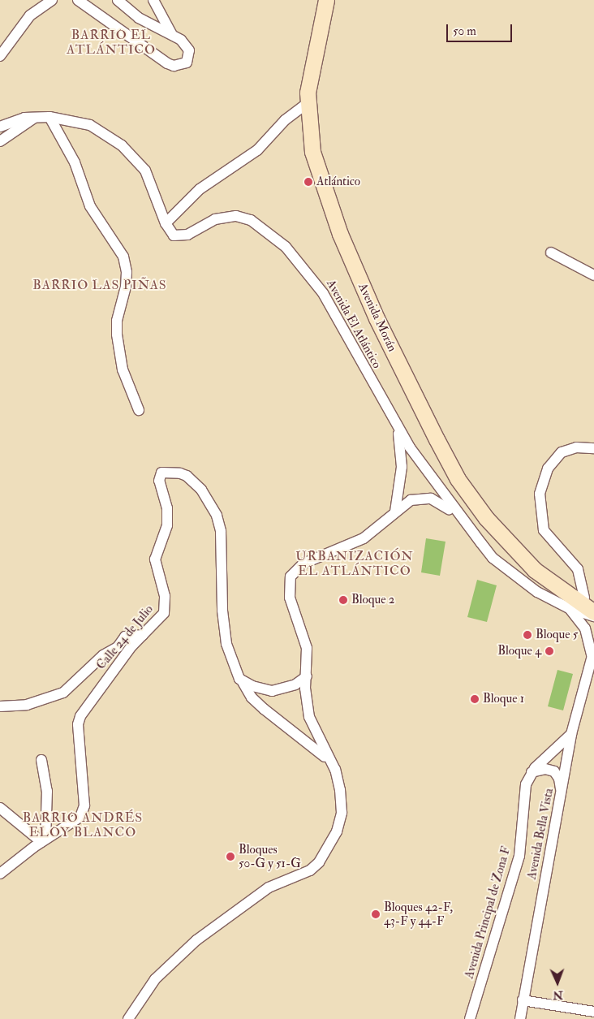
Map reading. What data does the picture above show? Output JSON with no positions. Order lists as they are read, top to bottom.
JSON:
{
  "streets": {
    "main road": ["Avenida Morán"],
    "street": [
      "Avenida El Atlántico",
      "Calle 24 de Julio",
      "Avenida Bella Vista",
      "Avenida Principal de Zona F"
    ]
  },
  "crossings": [
    ["Avenida El Atlántico", "Avenida Bella Vista"]
  ],
  "districts": [
    "BARRIO EL ATLÁNTICO",
    "BARRIO LAS PIÑAS",
    "URBANIZACIÓN EL ATLÁNTICO",
    "BARRIO ANDRÉS ELOY BLANCO"
  ],
  "places": [
    "Atlántico",
    "Bloque 2",
    "Bloque 5",
    "Bloque 4",
    "Bloque 1",
    "Bloques 50-G y 51-G",
    "Bloques 42-F, 43-F y 44-F"
  ],
  "scale_bar": "50 m",
  "north": "bottom"
}
